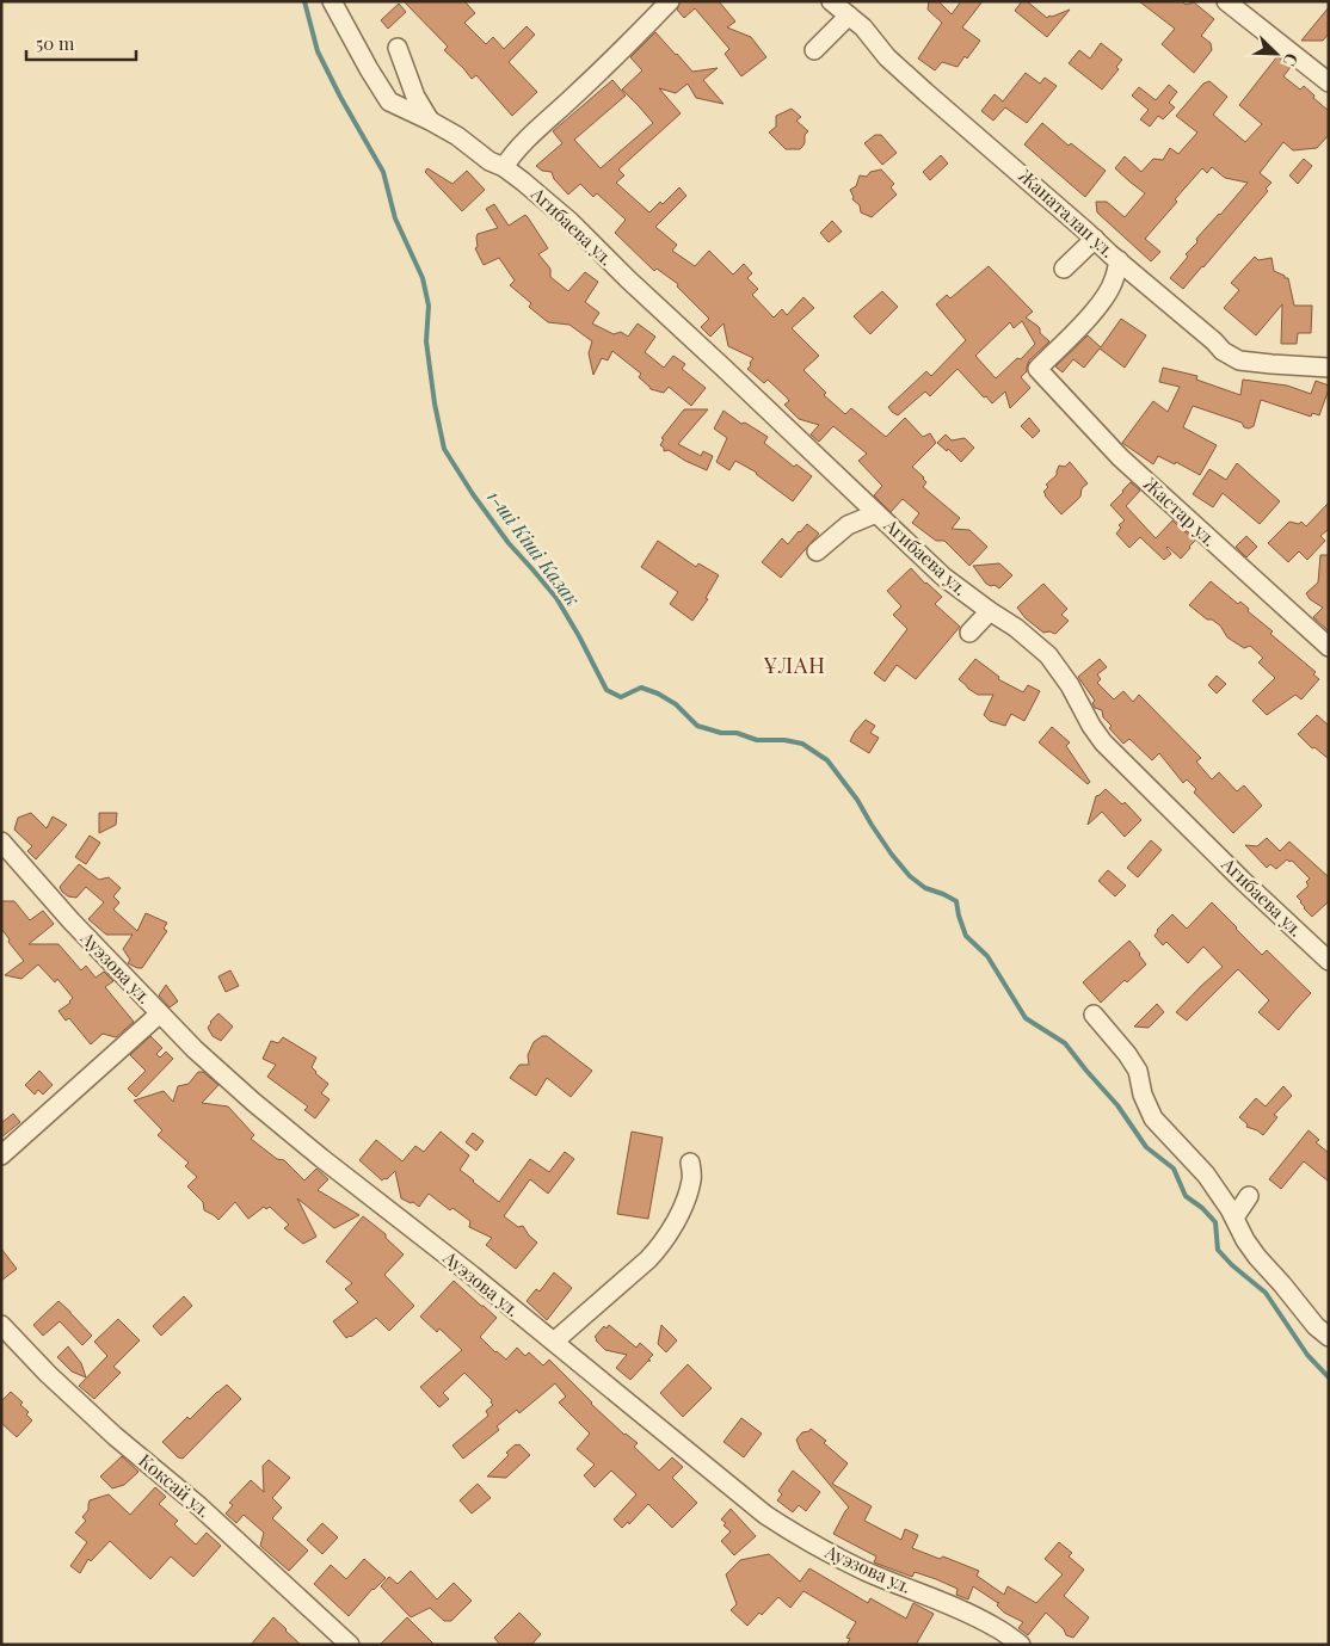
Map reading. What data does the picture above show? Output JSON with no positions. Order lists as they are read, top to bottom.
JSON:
{
  "streets": {
    "street": [
      "Жанаталап ул.",
      "Агибаева ул.",
      "Жастар ул.",
      "Ауэзова ул.",
      "Коксай ул."
    ]
  },
  "crossings": [
    ["Жанаталап ул.", "Жастар ул."]
  ],
  "districts": ["ҰЛАН"],
  "water": ["1-ші Кіші Казак"],
  "scale_bar": "50 m",
  "north": "bottom right"
}
